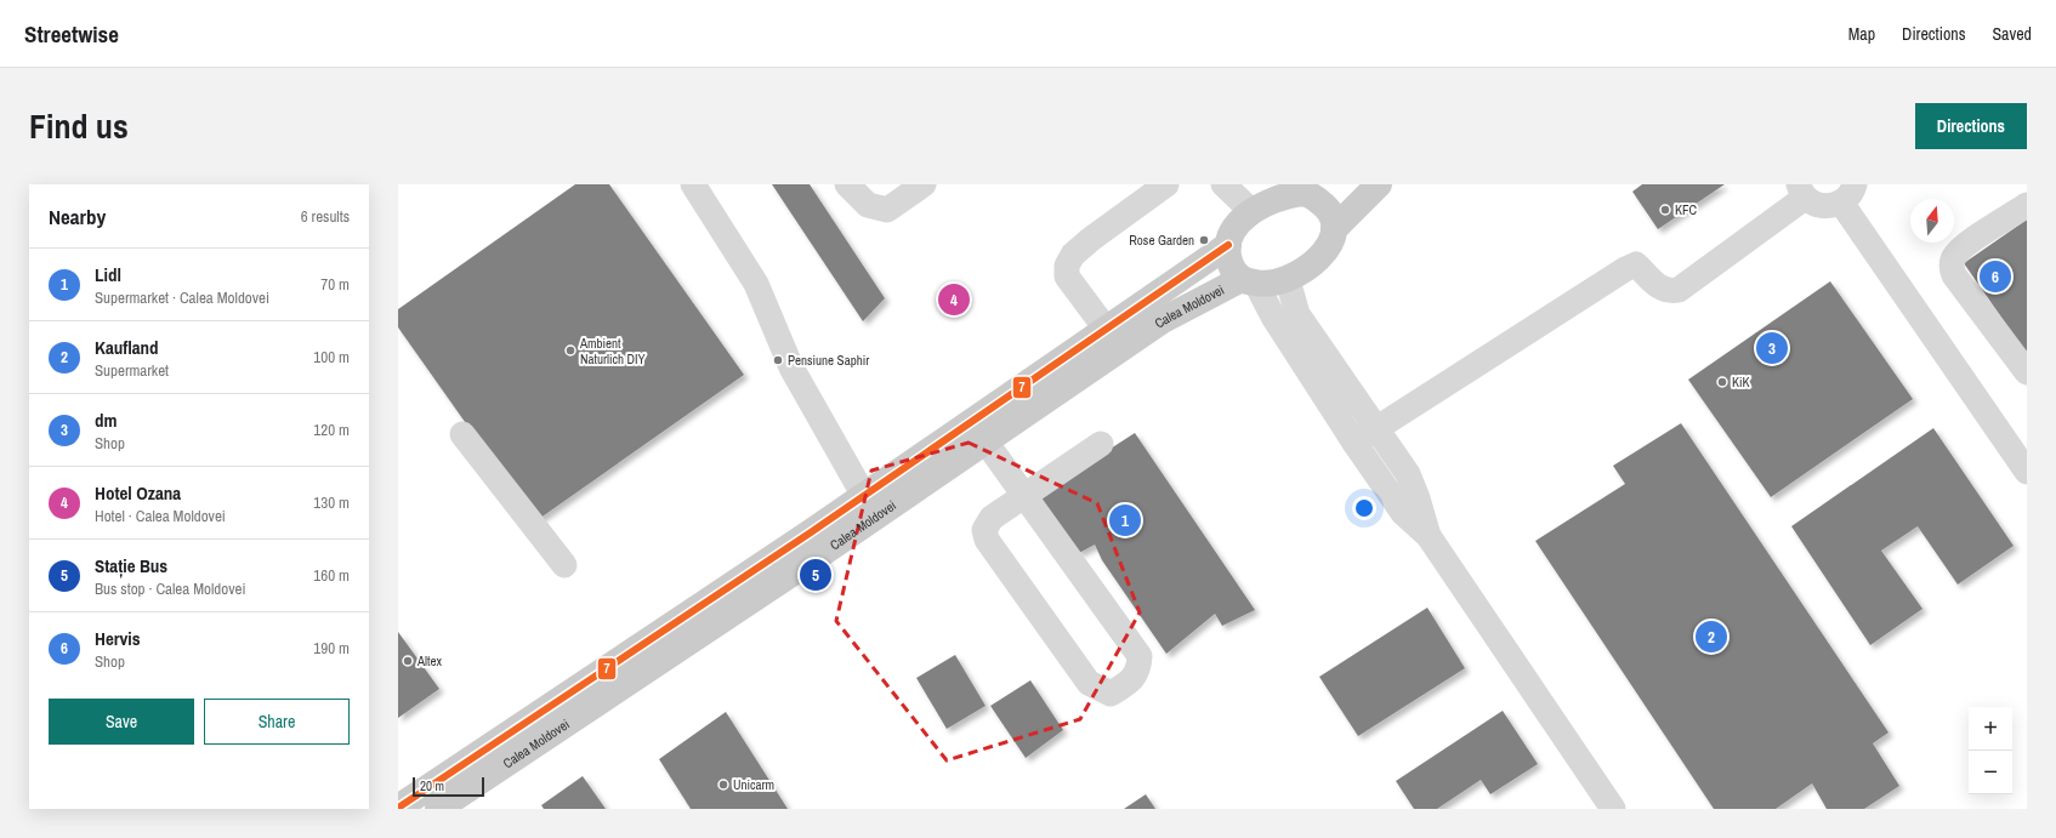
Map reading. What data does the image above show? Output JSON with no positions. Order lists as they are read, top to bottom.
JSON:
{
  "streets": {
    "main road": ["Calea Moldovei"]
  },
  "places": [
    "KFC",
    "Rose Garden",
    "Ambient Naturlich DIY",
    "Pensiune Saphir",
    "KiK",
    "Altex",
    "Unicarm"
  ],
  "lines": ["transit line 7"],
  "scale_bar": "20 m",
  "north": "top",
  "page": {
    "header": "Streetwise",
    "nav": ["Map", "Directions", "Saved"],
    "title": "Find us",
    "buttons": [
      "Directions",
      ["Save", "Share"]
    ],
    "heading": ["Nearby", "6 results"],
    "list": [
      {
        "mark": "1",
        "name": "Lidl",
        "note": "Supermarket · Calea Moldovei",
        "value": "70 m"
      },
      {
        "mark": "2",
        "name": "Kaufland",
        "note": "Supermarket",
        "value": "100 m"
      },
      {
        "mark": "3",
        "name": "dm",
        "note": "Shop",
        "value": "120 m"
      },
      {
        "mark": "4",
        "name": "Hotel Ozana",
        "note": "Hotel · Calea Moldovei",
        "value": "130 m"
      },
      {
        "mark": "5",
        "name": "Stație Bus",
        "note": "Bus stop · Calea Moldovei",
        "value": "160 m"
      },
      {
        "mark": "6",
        "name": "Hervis",
        "note": "Shop",
        "value": "190 m"
      }
    ],
    "pins": [
      "6",
      "4",
      "3",
      "1",
      "5",
      "2"
    ],
    "map_buttons": ["+", "−"],
    "scale": "20 m"
  }
}
